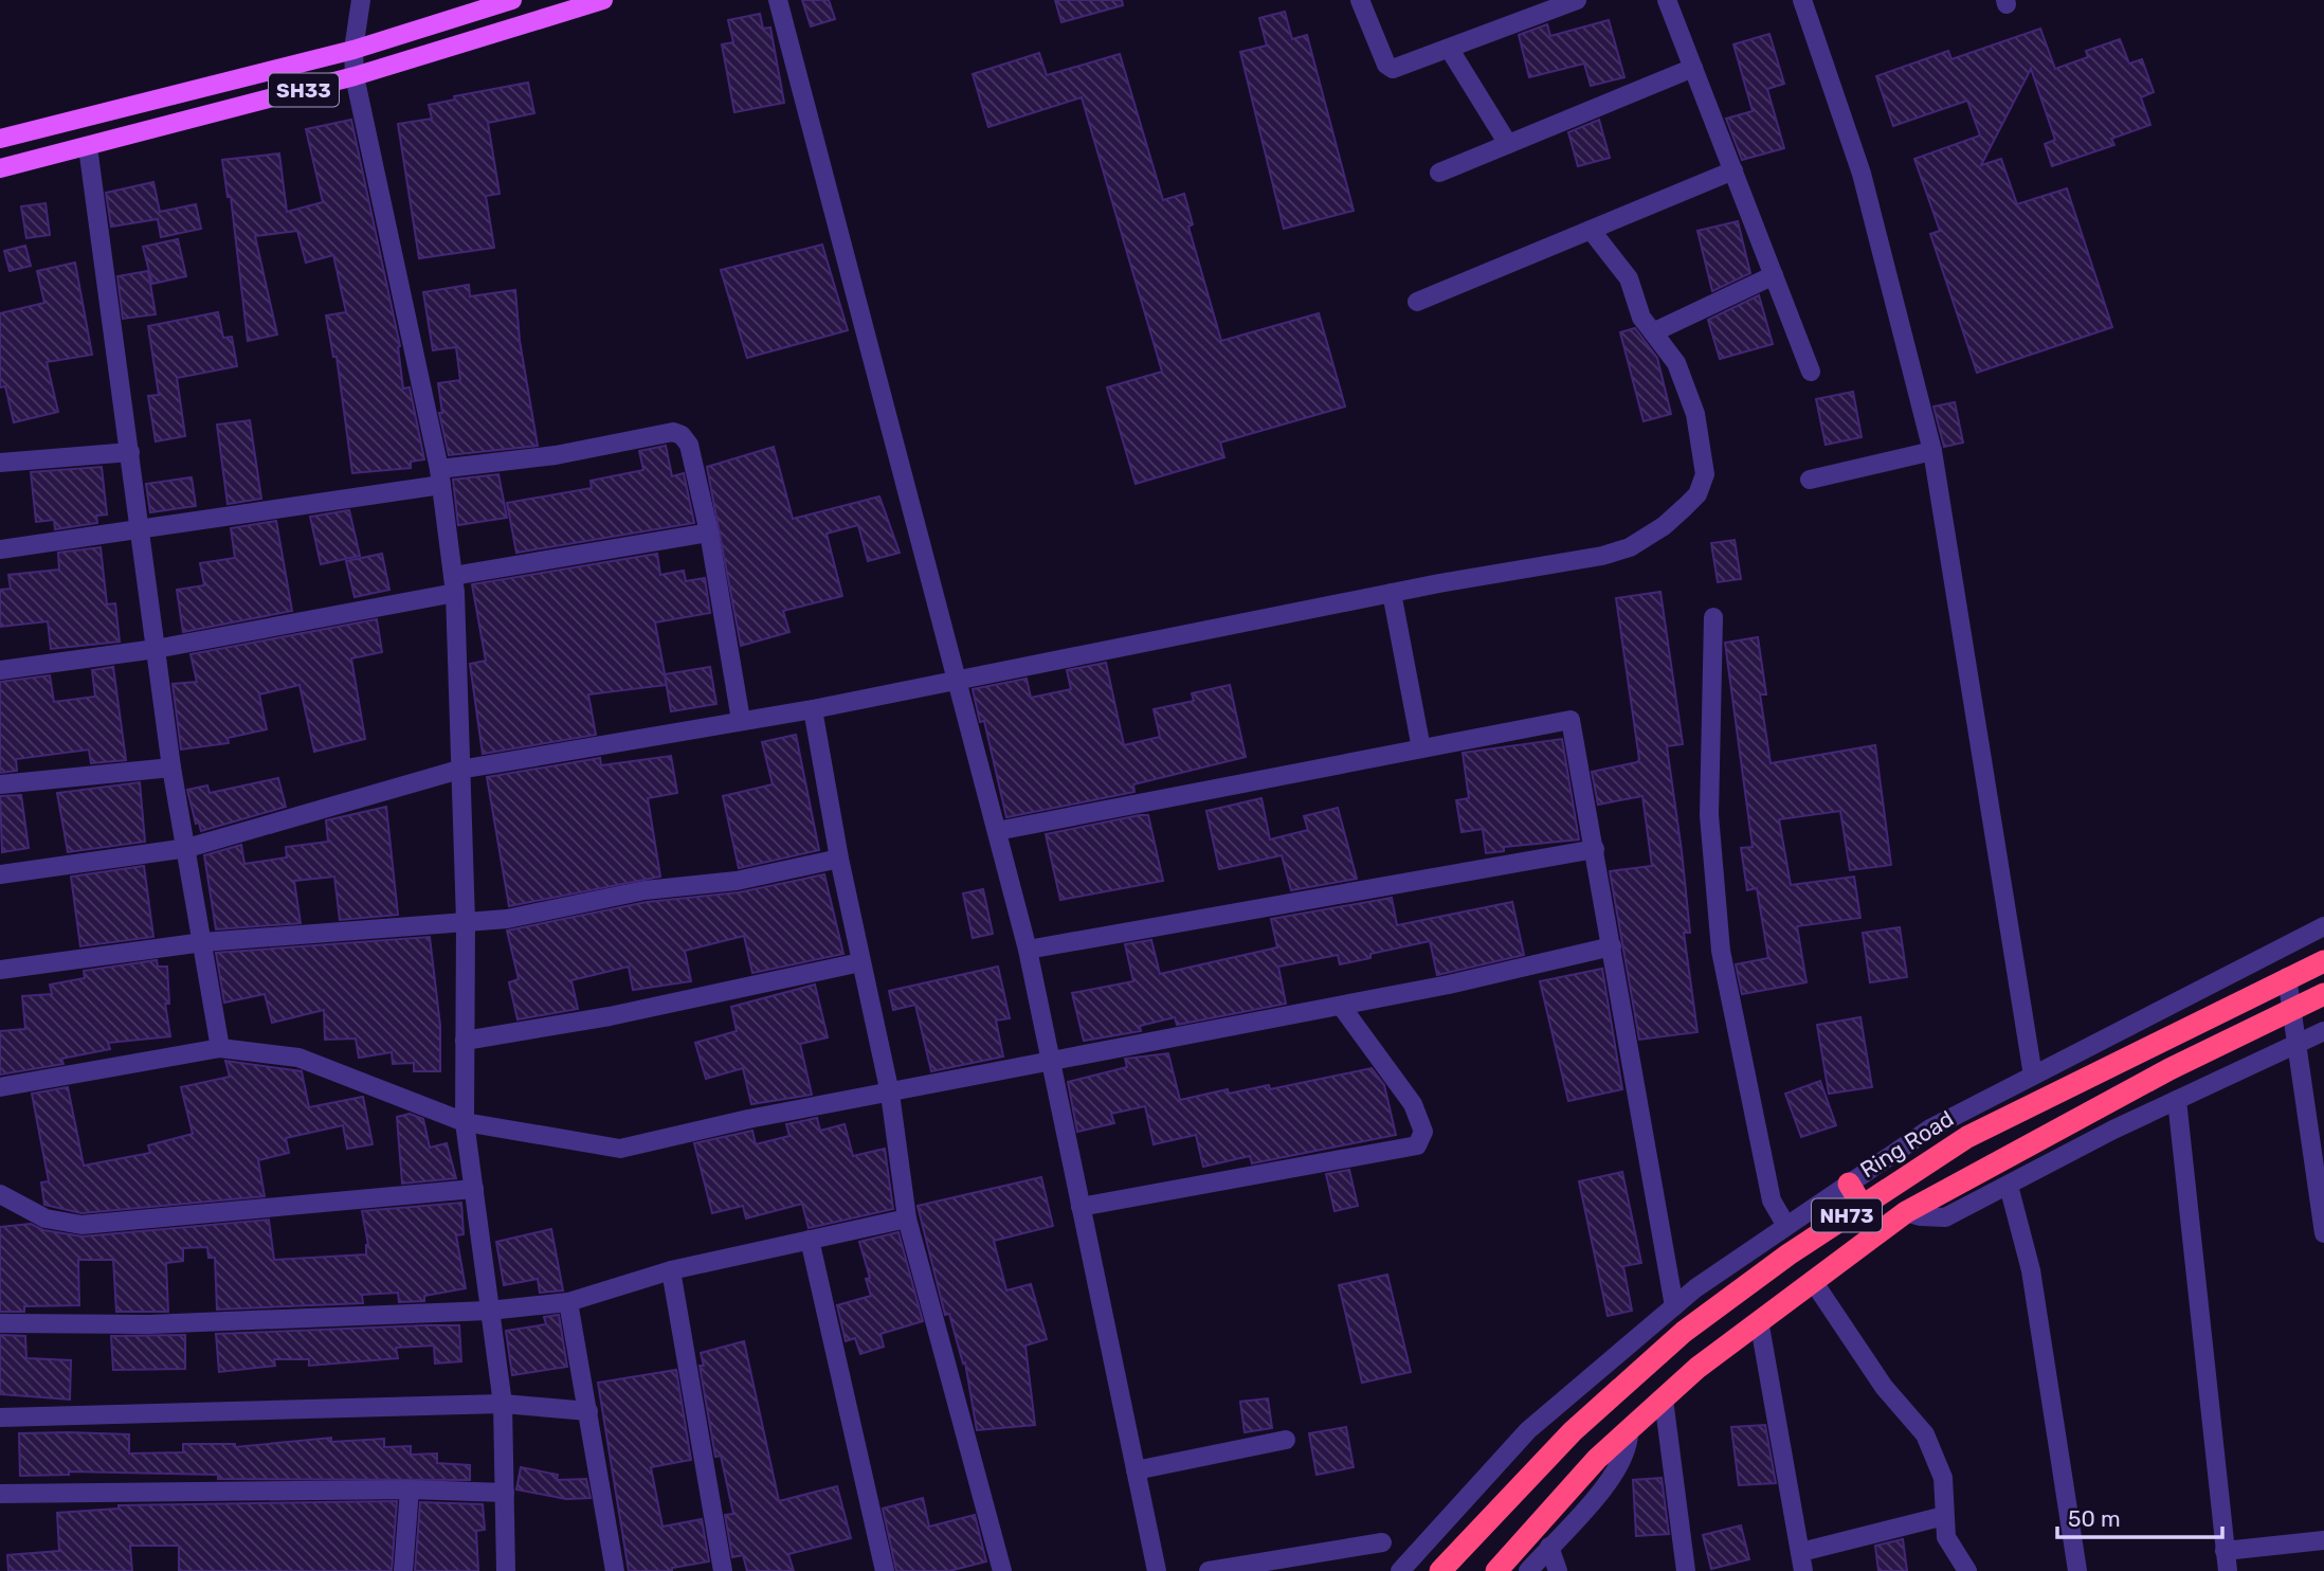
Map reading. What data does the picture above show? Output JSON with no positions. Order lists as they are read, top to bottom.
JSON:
{
  "streets": {
    "highway": ["Ring Road", "NH73"],
    "main road": ["SH33"]
  },
  "scale_bar": "50 m"
}
